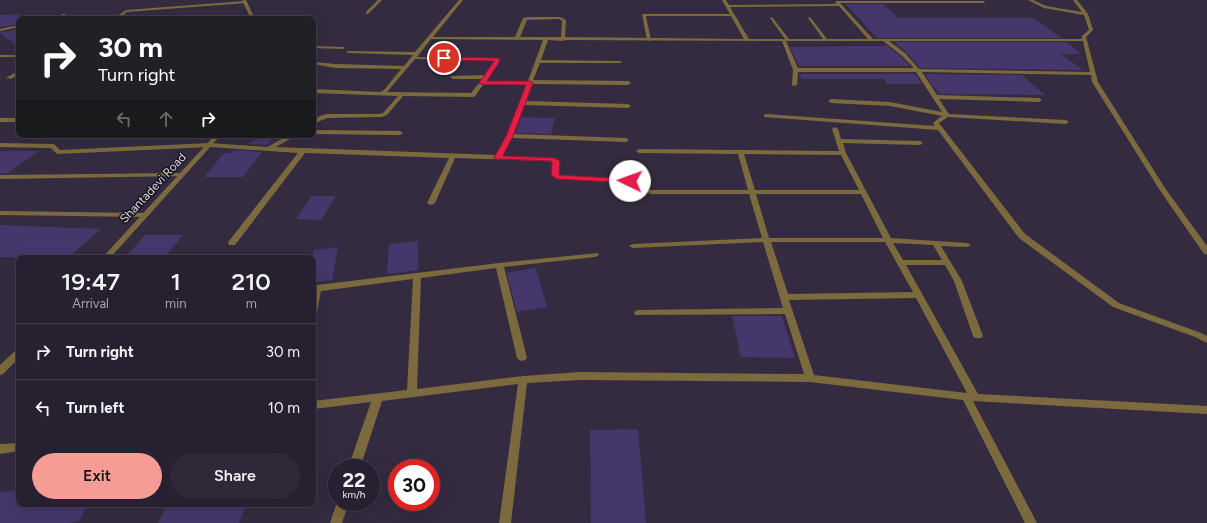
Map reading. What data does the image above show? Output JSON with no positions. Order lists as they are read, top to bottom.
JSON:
{
  "streets": {
    "street": ["Shantadevi Road"]
  },
  "page": {
    "turn": ["30 m", "Turn right"],
    "eta": [
      "19:47",
      "Arrival",
      "1",
      "min",
      "210",
      "m"
    ],
    "list": [
      {
        "name": "Turn right",
        "value": "30 m"
      },
      {
        "name": "Turn left",
        "value": "10 m"
      }
    ],
    "buttons": ["Exit", "Share"],
    "speed": "22 km/h",
    "limit": "30"
  }
}
